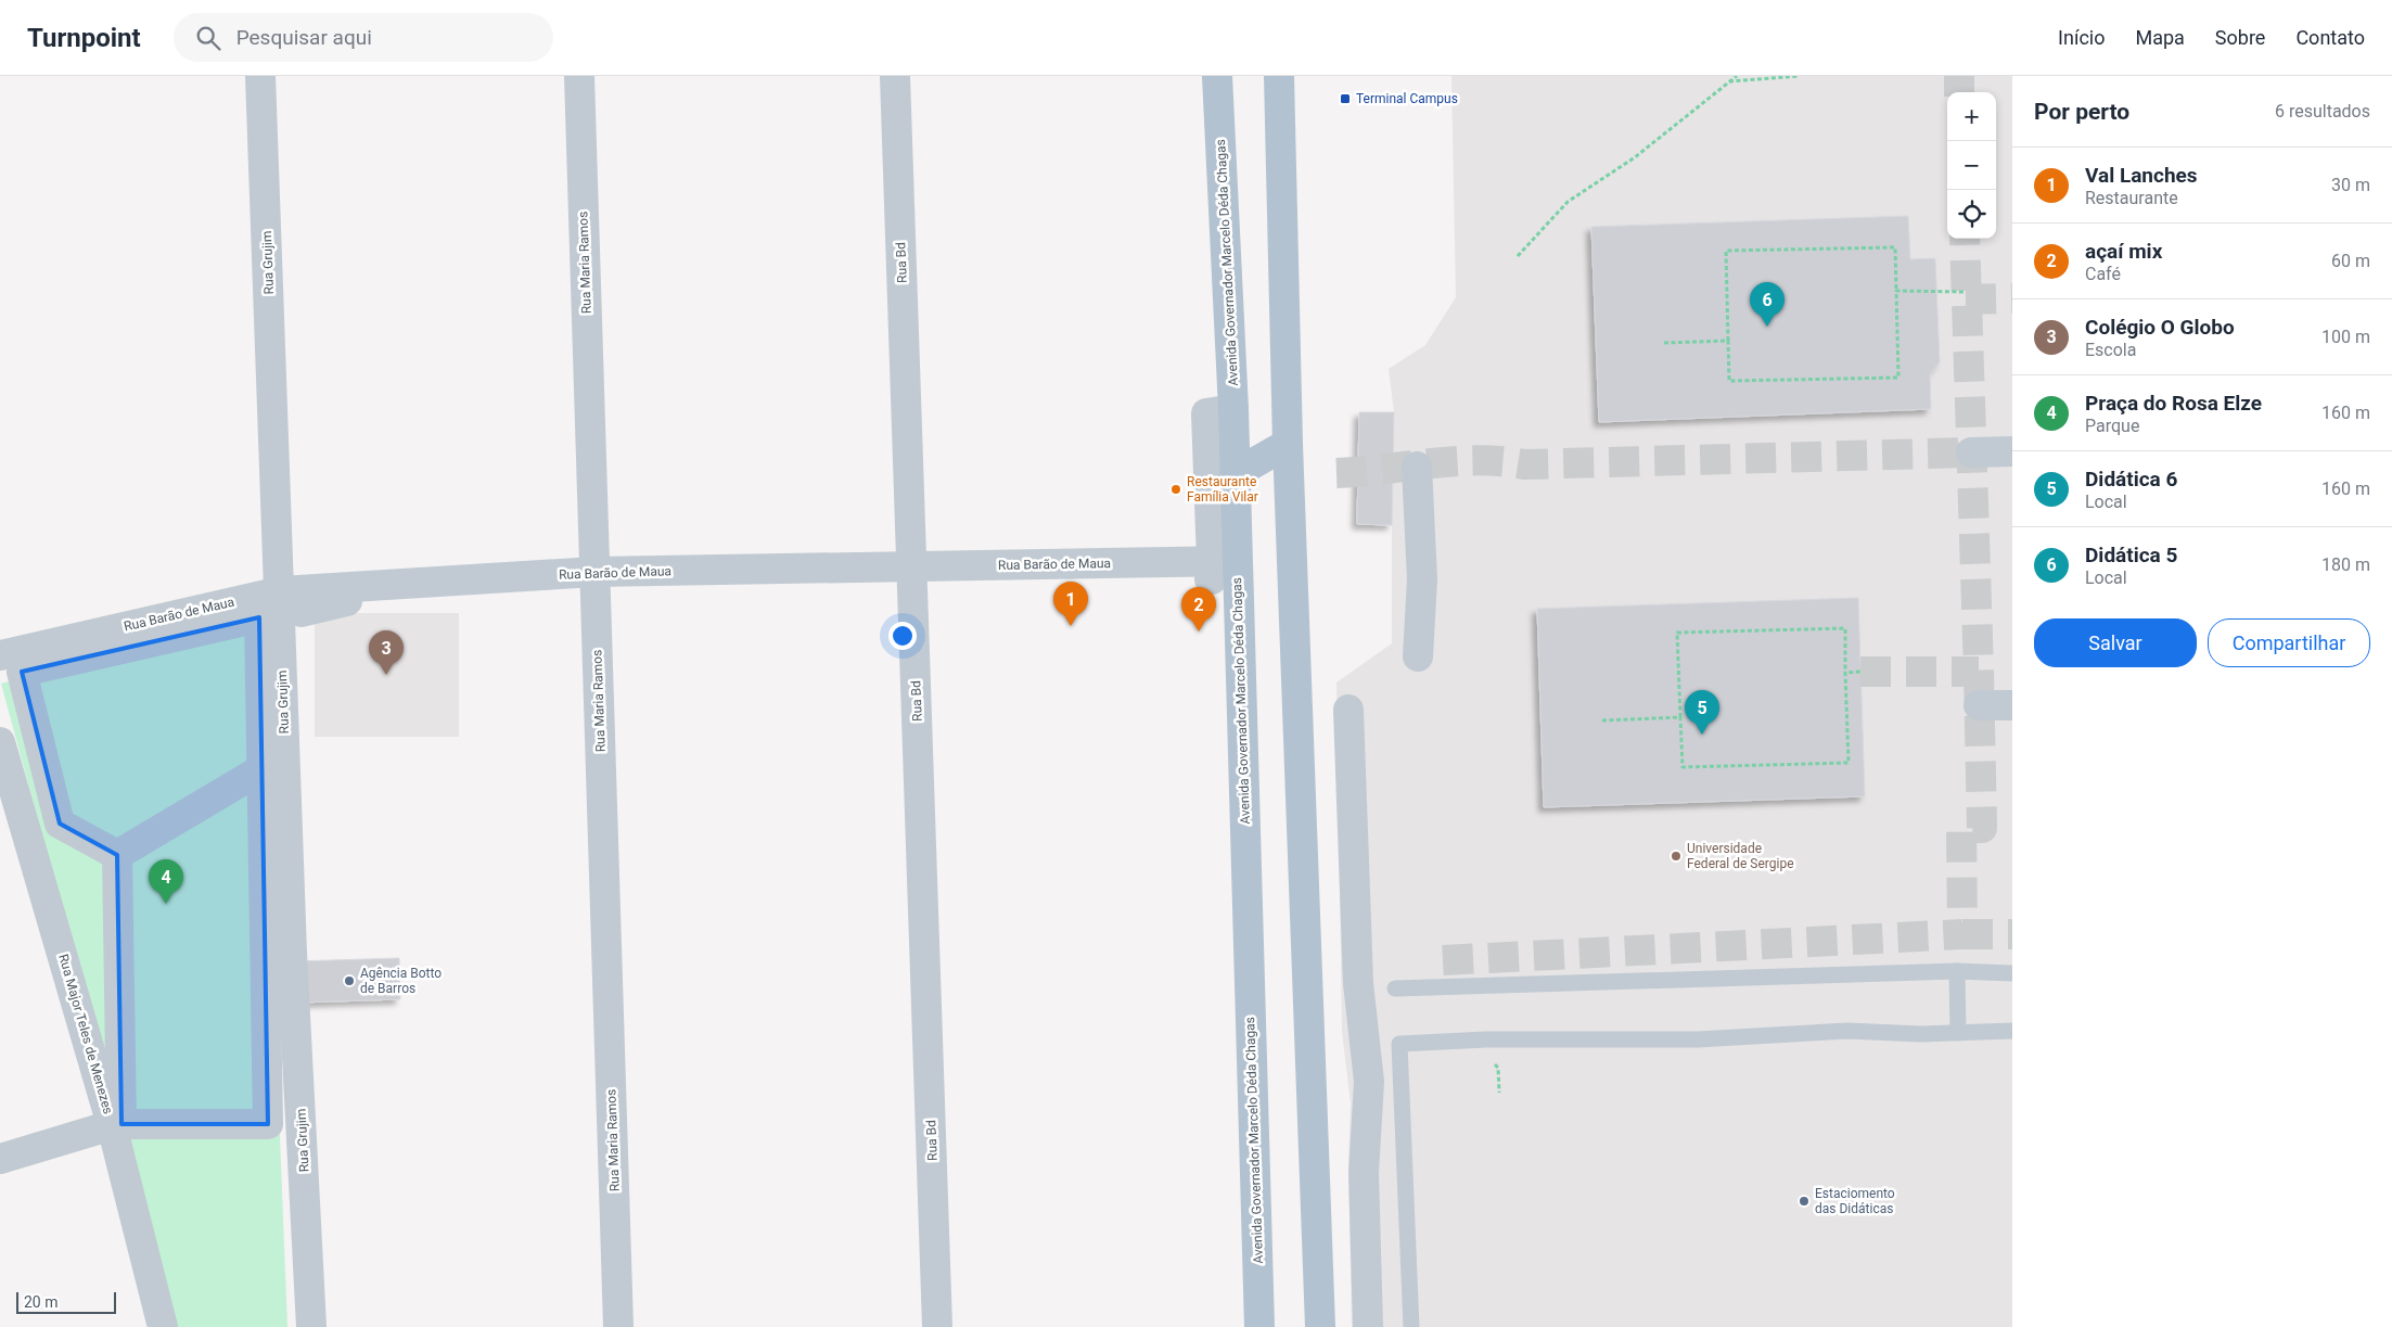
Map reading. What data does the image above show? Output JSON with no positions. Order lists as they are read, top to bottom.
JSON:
{
  "streets": {
    "main road": ["Avenida Governador Marcelo Déda Chagas"],
    "street": [
      "Rua Grujim",
      "Rua Maria Ramos",
      "Rua Bd",
      "Rua Barão de Maua",
      "Rua Major Teles de Menezes"
    ]
  },
  "crossings": [
    ["Rua Grujim", "Rua Barão de Maua"],
    ["Rua Maria Ramos", "Rua Barão de Maua"],
    ["Rua Bd", "Rua Barão de Maua"],
    ["Avenida Governador Marcelo Déda Chagas", "Rua Barão de Maua"]
  ],
  "places": {
    "transit": ["Terminal Campus"],
    "other": [
      "Restaurante Família Vilar",
      "Universidade Federal de Sergipe",
      "Agência Botto de Barros",
      "Estaciomento das Didáticas"
    ]
  },
  "scale_bar": "20 m",
  "page": {
    "header": "Turnpoint",
    "search": "Pesquisar aqui",
    "nav": [
      "Início",
      "Mapa",
      "Sobre",
      "Contato"
    ],
    "heading": ["Por perto", "6 resultados"],
    "map_buttons": ["+", "−"],
    "list": [
      {
        "mark": "1",
        "name": "Val Lanches",
        "note": "Restaurante",
        "value": "30 m"
      },
      {
        "mark": "2",
        "name": "açaí mix",
        "note": "Café",
        "value": "60 m"
      },
      {
        "mark": "3",
        "name": "Colégio O Globo",
        "note": "Escola",
        "value": "100 m"
      },
      {
        "mark": "4",
        "name": "Praça do Rosa Elze",
        "note": "Parque",
        "value": "160 m"
      },
      {
        "mark": "5",
        "name": "Didática 6",
        "note": "Local",
        "value": "160 m"
      },
      {
        "mark": "6",
        "name": "Didática 5",
        "note": "Local",
        "value": "180 m"
      }
    ],
    "pins": [
      "6",
      "1",
      "2",
      "3",
      "5",
      "4"
    ],
    "buttons": ["Salvar", "Compartilhar"],
    "scale": "20 m"
  }
}
